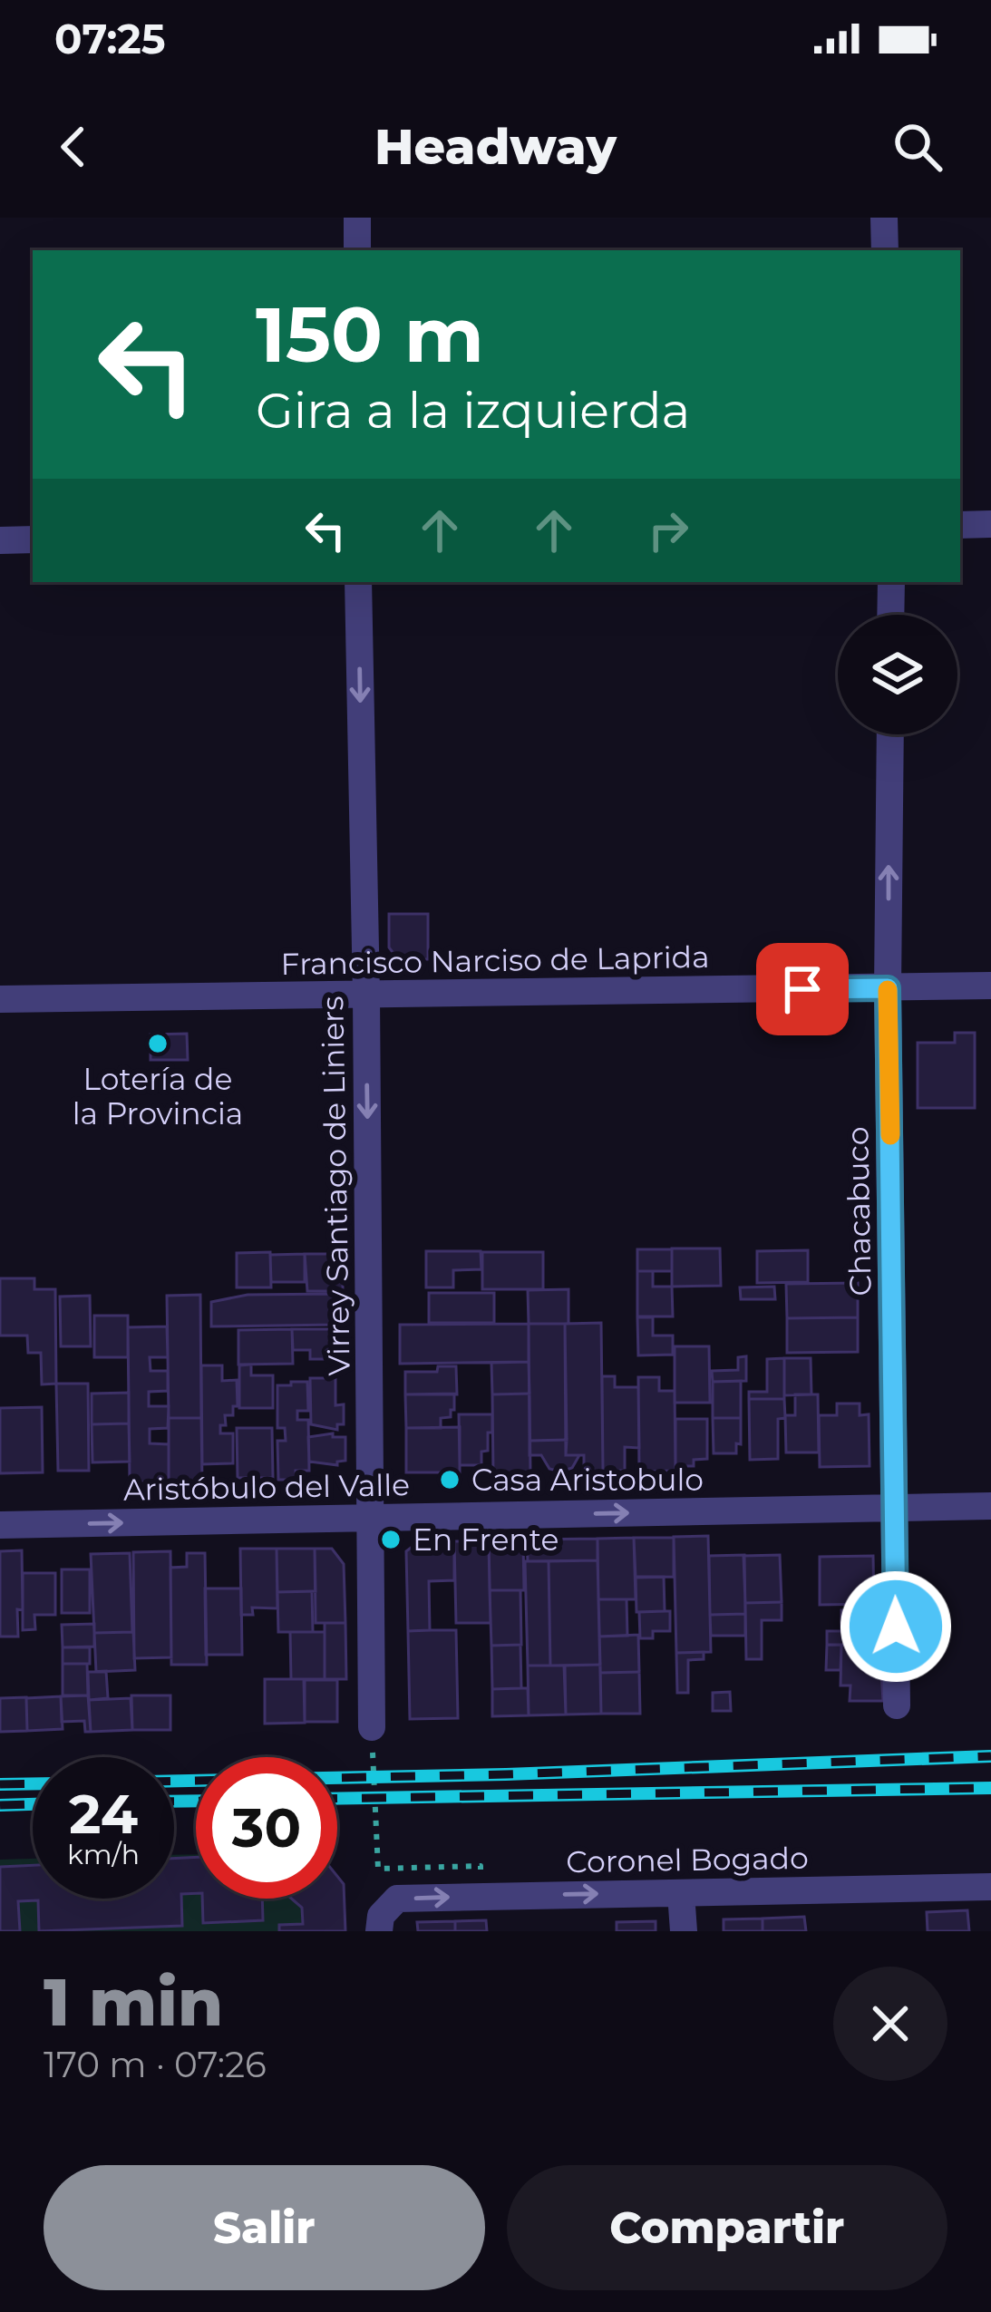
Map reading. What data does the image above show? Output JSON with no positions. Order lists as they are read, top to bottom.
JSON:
{
  "streets": {
    "street": [
      "Francisco Narciso de Laprida",
      "Virrey Santiago de Liniers",
      "Chacabuco",
      "Aristóbulo del Valle",
      "Coronel Bogado"
    ]
  },
  "crossings": [
    ["Francisco Narciso de Laprida", "Virrey Santiago de Liniers"],
    ["Francisco Narciso de Laprida", "Chacabuco"],
    ["Virrey Santiago de Liniers", "Aristóbulo del Valle"],
    ["Chacabuco", "Aristóbulo del Valle"]
  ],
  "one_way": ["Virrey Santiago de Liniers", "Aristóbulo del Valle", "Coronel Bogado"],
  "places": ["Lotería de la Provincia", "Casa Aristobulo", "En Frente"],
  "page": {
    "status": "07:25",
    "header": "Headway",
    "turn": ["150 m", "Gira a la izquierda"],
    "speed": "24 km/h",
    "limit": "30",
    "heading": ["1 min", "170 m · 07:26"],
    "buttons": ["Salir", "Compartir"]
  }
}
